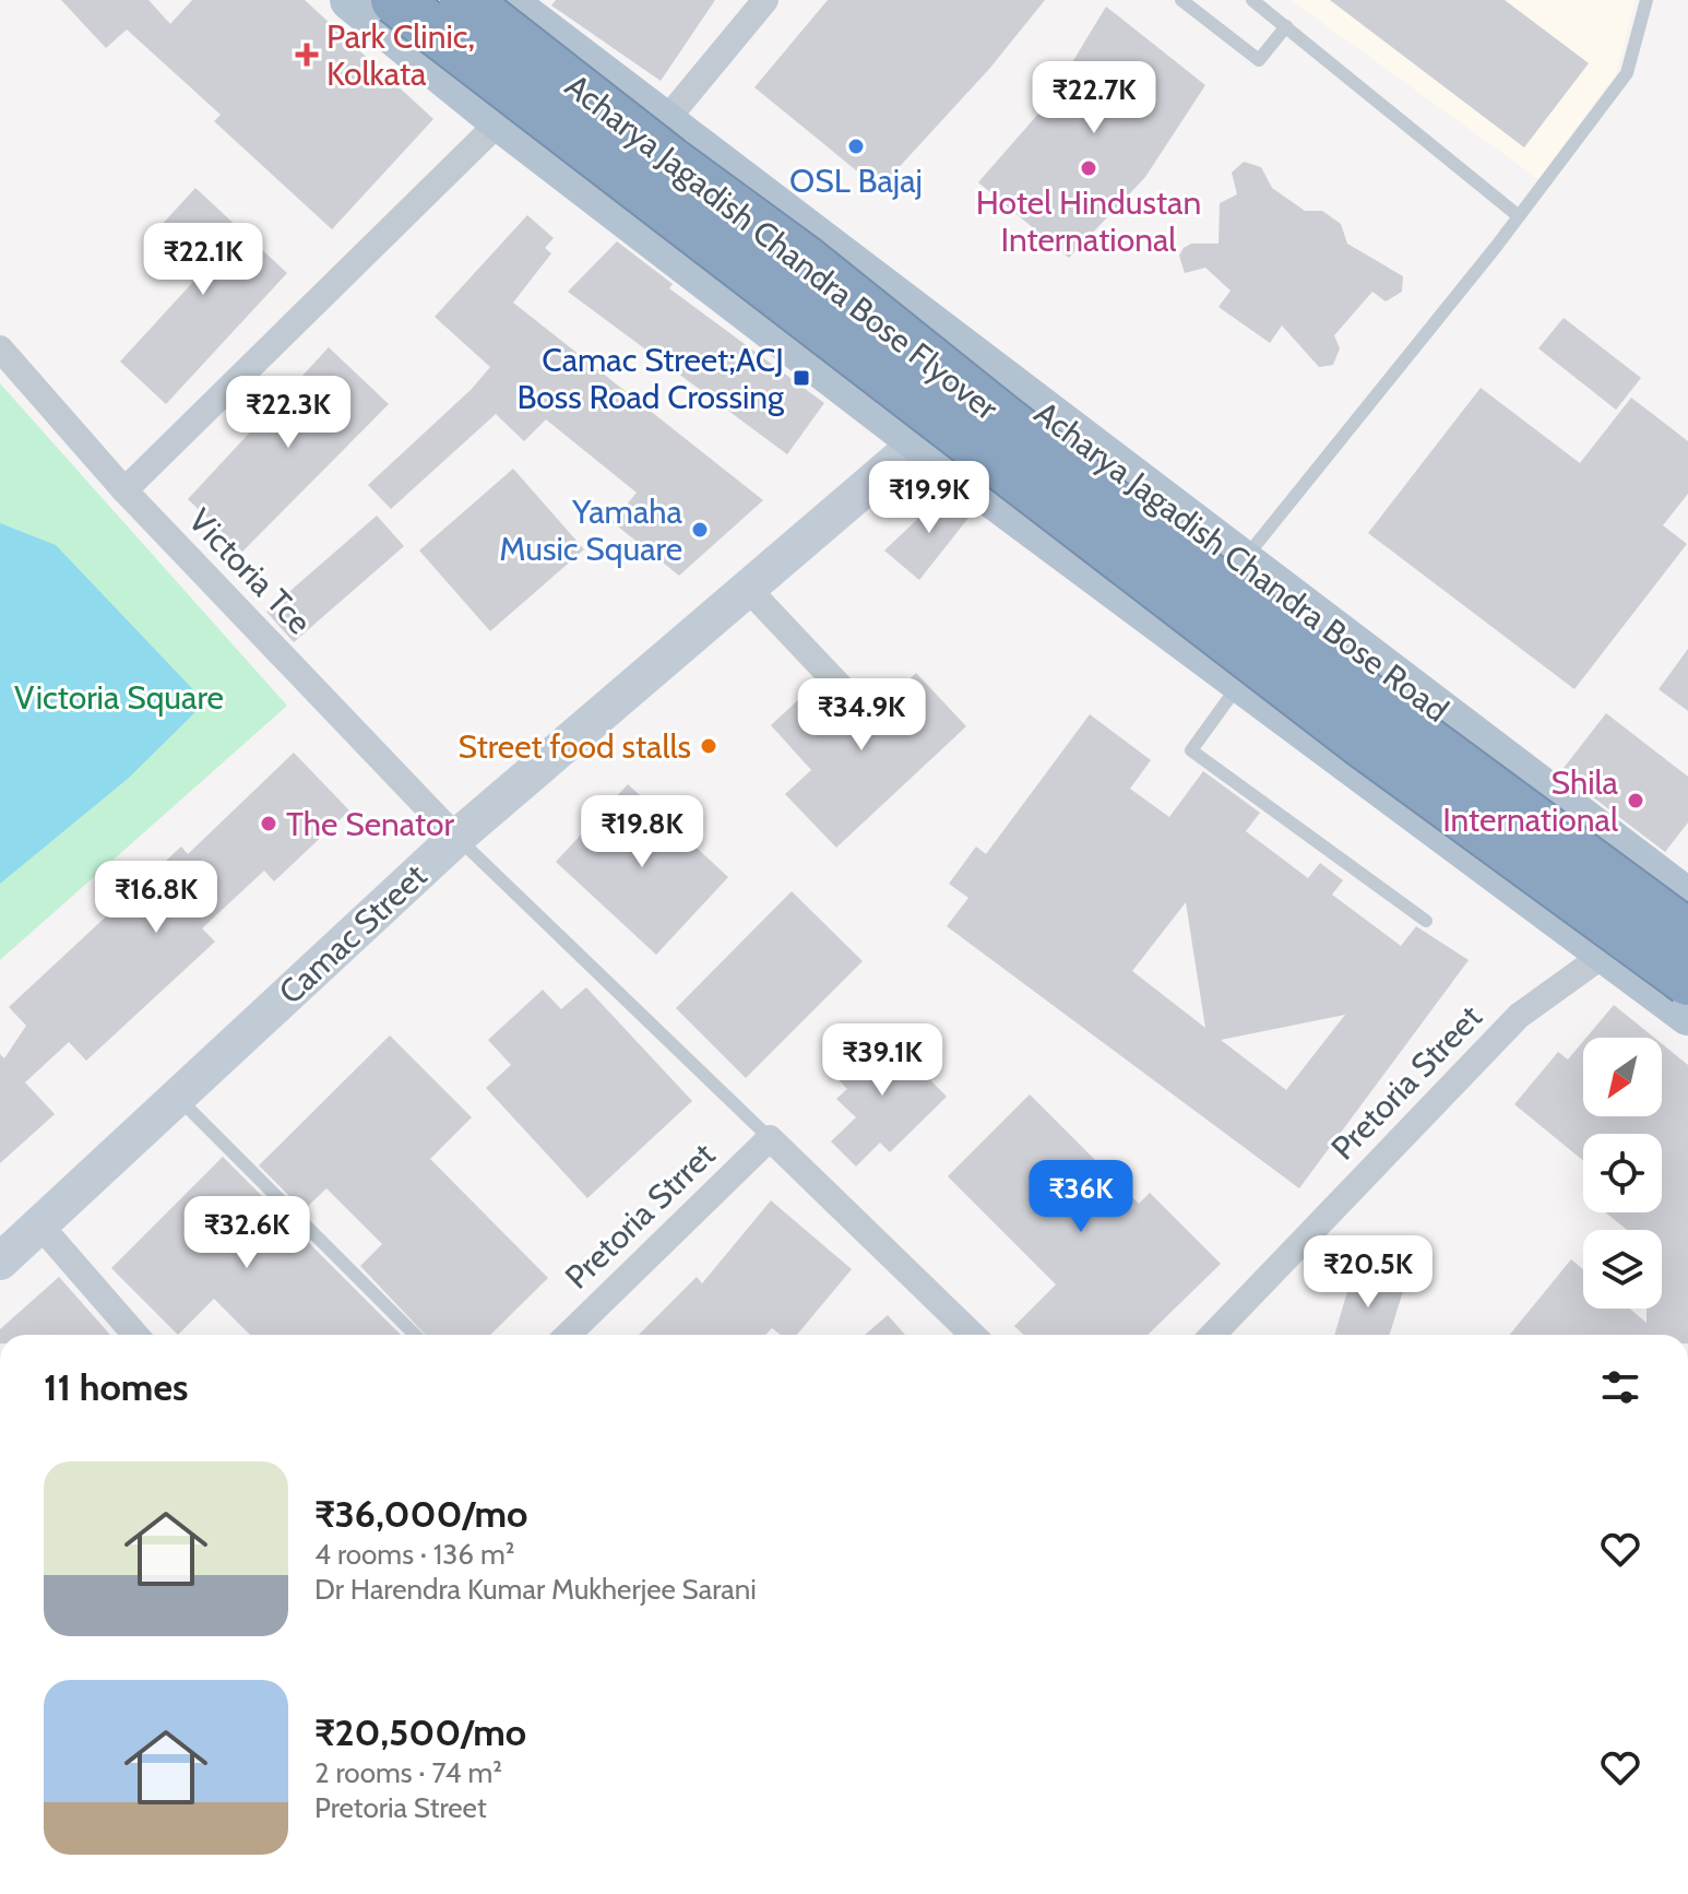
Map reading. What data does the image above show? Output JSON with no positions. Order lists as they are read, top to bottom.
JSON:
{
  "streets": {
    "highway": ["Acharya Jagadish Chandra Bose Flyover"],
    "main road": ["Acharya Jagadish Chandra Bose Road", "Camac Street"],
    "street": ["Victoria Tce", "Pretoria Street", "Pretoria Strret"]
  },
  "crossings": [
    ["Acharya Jagadish Chandra Bose Road", "Camac Street"],
    ["Acharya Jagadish Chandra Bose Road", "Pretoria Street"],
    ["Victoria Tce", "Camac Street"]
  ],
  "parks": ["Victoria Square"],
  "places": {
    "health": ["Park Clinic, Kolkata"],
    "other": [
      "OSL Bajaj",
      "Hotel Hindustan International",
      "Yamaha Music Square",
      "Street food stalls",
      "Shila International",
      "The Senator"
    ],
    "transit": ["Camac Street;ACJ Boss Road Crossing"]
  },
  "north": "bottom left",
  "page": {
    "price": [
      "₹22.7K",
      "₹22.1K",
      "₹22.3K",
      "₹19.9K",
      "₹34.9K",
      "₹19.8K",
      "₹16.8K",
      "₹39.1K",
      "₹36K",
      "₹32.6K",
      "₹20.5K"
    ],
    "heading": "11 homes",
    "list": [
      {
        "name": "₹36,000/mo",
        "note": "4 rooms · 136 m² · Dr Harendra Kumar Mukherjee Sarani"
      },
      {
        "name": "₹20,500/mo",
        "note": "2 rooms · 74 m² · Pretoria Street"
      }
    ]
  }
}
